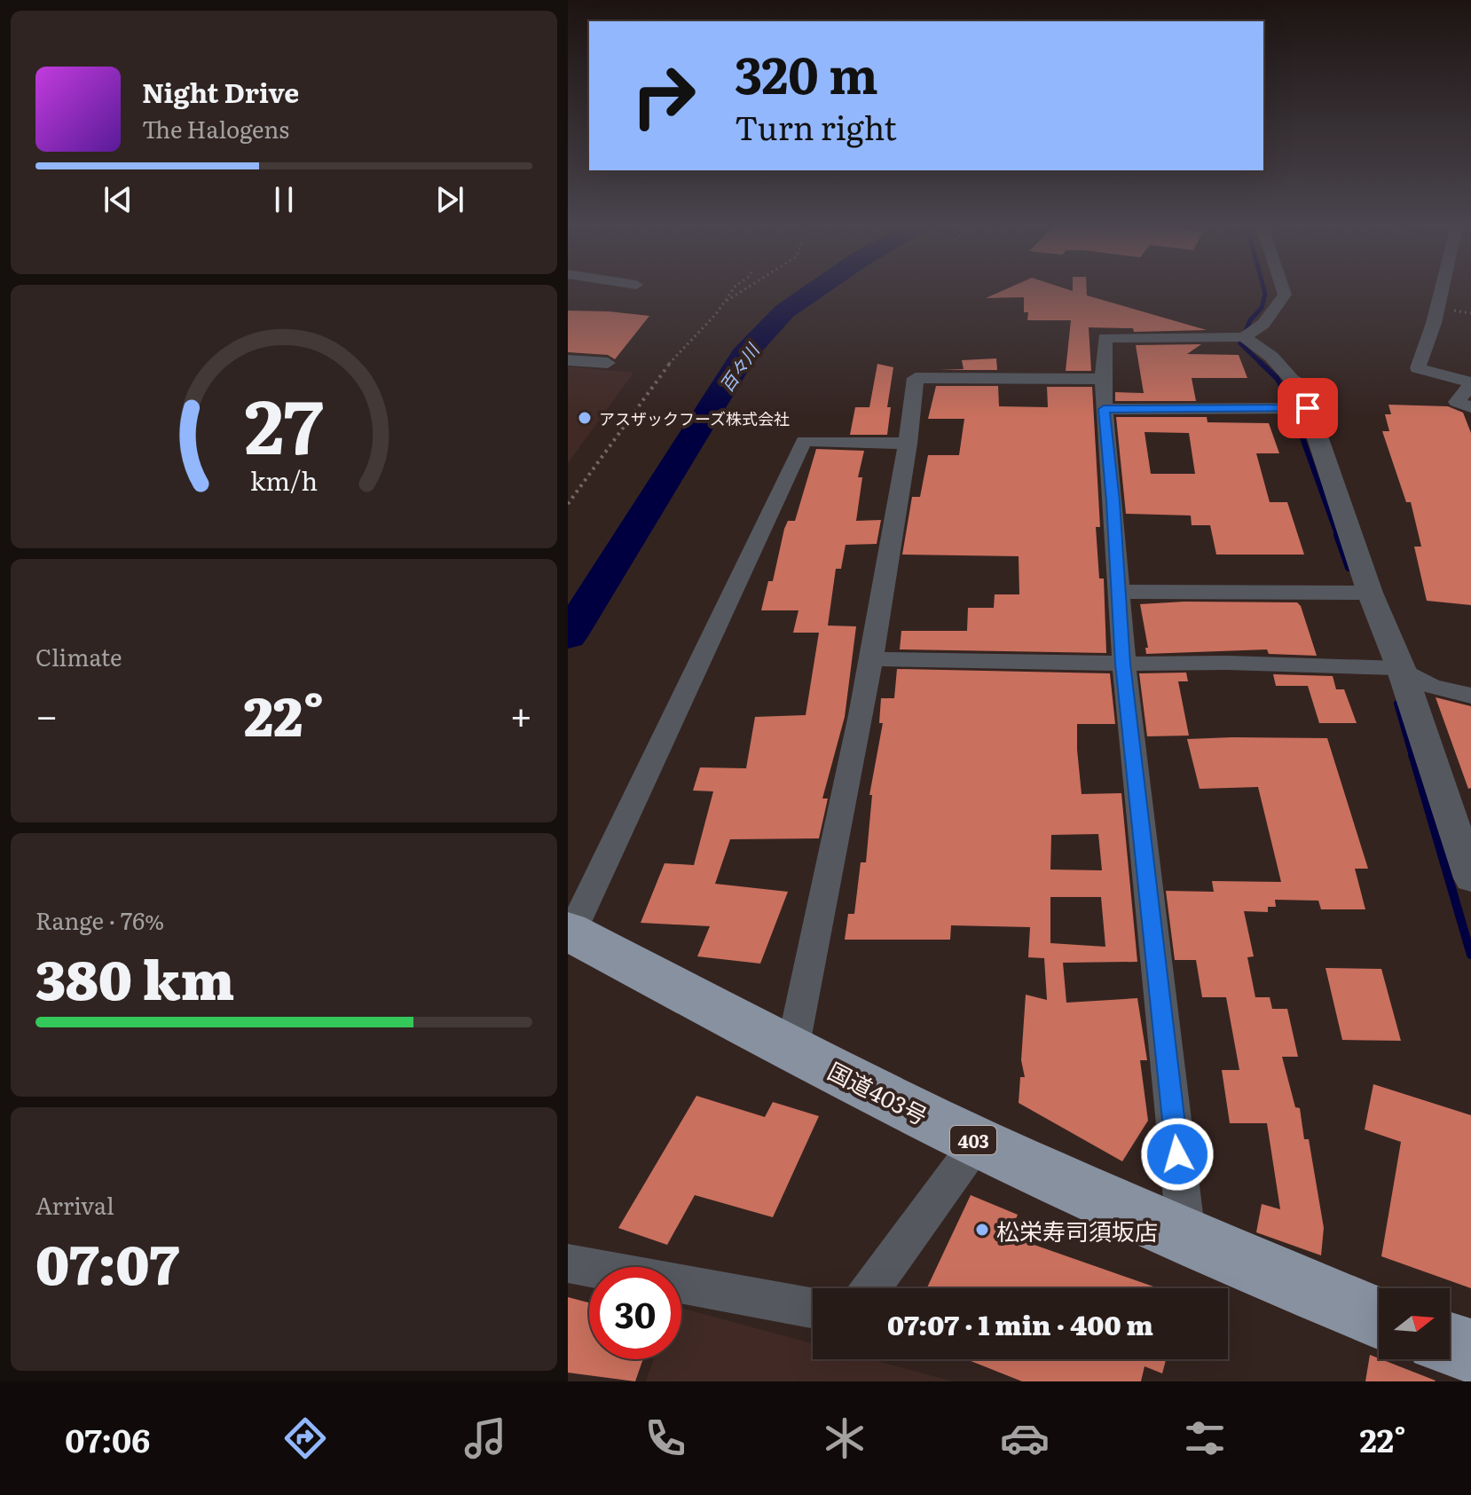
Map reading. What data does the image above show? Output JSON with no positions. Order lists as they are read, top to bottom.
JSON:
{
  "streets": {
    "highway": ["国道403号", "403"]
  },
  "water": ["百々川"],
  "places": ["アスザックフーズ株式会社", "松栄寿司須坂店"],
  "north": "right",
  "page": {
    "turn": ["320 m", "Turn right"],
    "song": ["Night Drive", "The Halogens"],
    "tile": [
      "Climate",
      ["Range · 76%", "380 km"],
      ["Arrival", "07:07"]
    ],
    "heat": ["−", "22°", "+"],
    "limit": "30",
    "trip": "07:07 · 1 min · 400 m",
    "tabs": ["07:06", "22°"],
    "gauge": ["27", "km/h"]
  }
}
